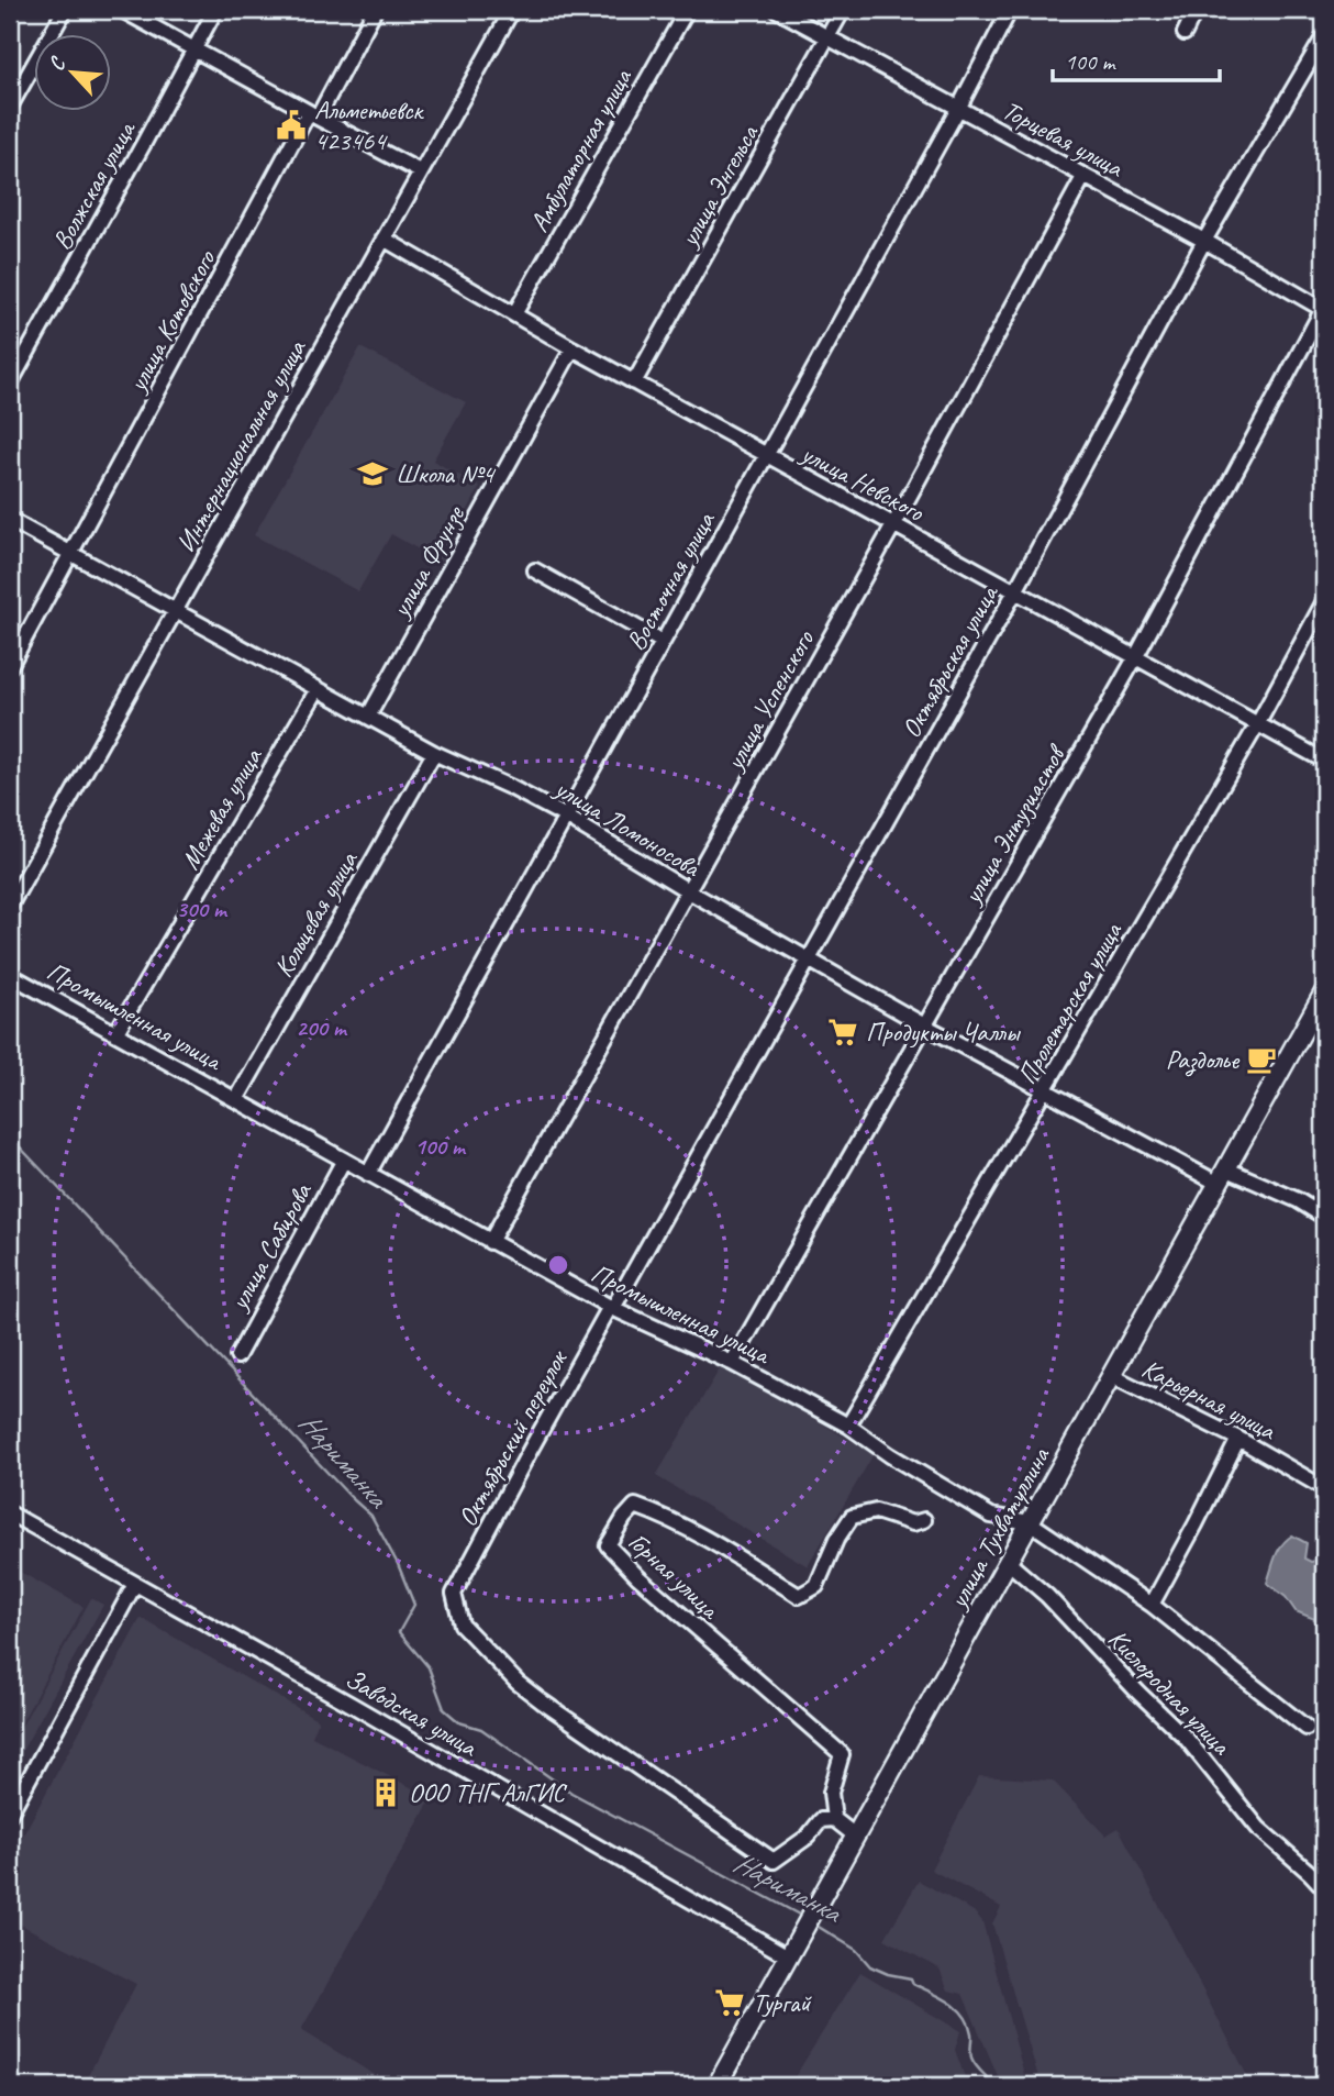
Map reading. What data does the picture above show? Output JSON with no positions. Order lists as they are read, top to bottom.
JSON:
{
  "streets": {
    "main road": ["улица Тухватуллина"],
    "street": [
      "Торцевая улица",
      "Амбулаторная улица",
      "Волжская улица",
      "улица Энгельса",
      "улица Котовского",
      "Интернациональная улица",
      "улица Невского",
      "улица Фрунзе",
      "Восточная улица",
      "Октябрьская улица",
      "улица Успенского",
      "Межевая улица",
      "улица Энтузиастов",
      "улица Ломоносова",
      "Кольцевая улица",
      "Пролетарская улица",
      "Промышленная улица",
      "улица Сабирова",
      "Карьерная улица",
      "Октябрьский переулок",
      "Горная улица",
      "Кислородная улица",
      "Заводская улица"
    ]
  },
  "crossings": [
    ["Торцевая улица", "улица Энгельса"],
    ["Торцевая улица", "Восточная улица"],
    ["Торцевая улица", "Октябрьская улица"],
    ["Торцевая улица", "улица Успенского"],
    ["Торцевая улица", "улица Энтузиастов"],
    ["Амбулаторная улица", "улица Невского"],
    ["улица Энгельса", "улица Невского"],
    ["улица Котовского", "улица Ломоносова"],
    ["Интернациональная улица", "улица Невского"],
    ["Интернациональная улица", "улица Ломоносова"],
    ["улица Невского", "улица Фрунзе"],
    ["улица Невского", "Восточная улица"],
    ["улица Невского", "Октябрьская улица"],
    ["улица Невского", "улица Успенского"],
    ["улица Невского", "улица Энтузиастов"],
    ["улица Невского", "Пролетарская улица"],
    ["улица Фрунзе", "улица Ломоносова"],
    ["Восточная улица", "улица Ломоносова"],
    ["Восточная улица", "Промышленная улица"],
    ["Октябрьская улица", "улица Ломоносова"],
    ["Октябрьская улица", "Промышленная улица"],
    ["Октябрьская улица", "Октябрьский переулок"],
    ["улица Успенского", "улица Ломоносова"],
    ["улица Успенского", "Промышленная улица"],
    ["Межевая улица", "улица Ломоносова"],
    ["Межевая улица", "Промышленная улица"],
    ["улица Энтузиастов", "улица Ломоносова"],
    ["улица Энтузиастов", "Промышленная улица"],
    ["улица Ломоносова", "Кольцевая улица"],
    ["улица Ломоносова", "Пролетарская улица"],
    ["улица Ломоносова", "улица Тухватуллина"],
    ["Кольцевая улица", "Промышленная улица"],
    ["Пролетарская улица", "Промышленная улица"],
    ["Промышленная улица", "улица Сабирова"],
    ["Промышленная улица", "Октябрьский переулок"],
    ["Промышленная улица", "улица Тухватуллина"],
    ["Карьерная улица", "улица Тухватуллина"],
    ["Октябрьский переулок", "Горная улица"],
    ["улица Тухватуллина", "Кислородная улица"],
    ["улица Тухватуллина", "Заводская улица"]
  ],
  "water": ["Нариманка"],
  "places": {
    "public building": ["Альметьевск 423464"],
    "school or university": ["Школа №4"],
    "supermarket": ["Продукты Чаллы", "Тургай"],
    "cafe": ["Раздолье"],
    "building": ["ООО ТНГ АлГИС"]
  },
  "scale_bar": "100 m",
  "north": "top left",
  "rings": ["300 m", "200 m", "100 m"]
}
